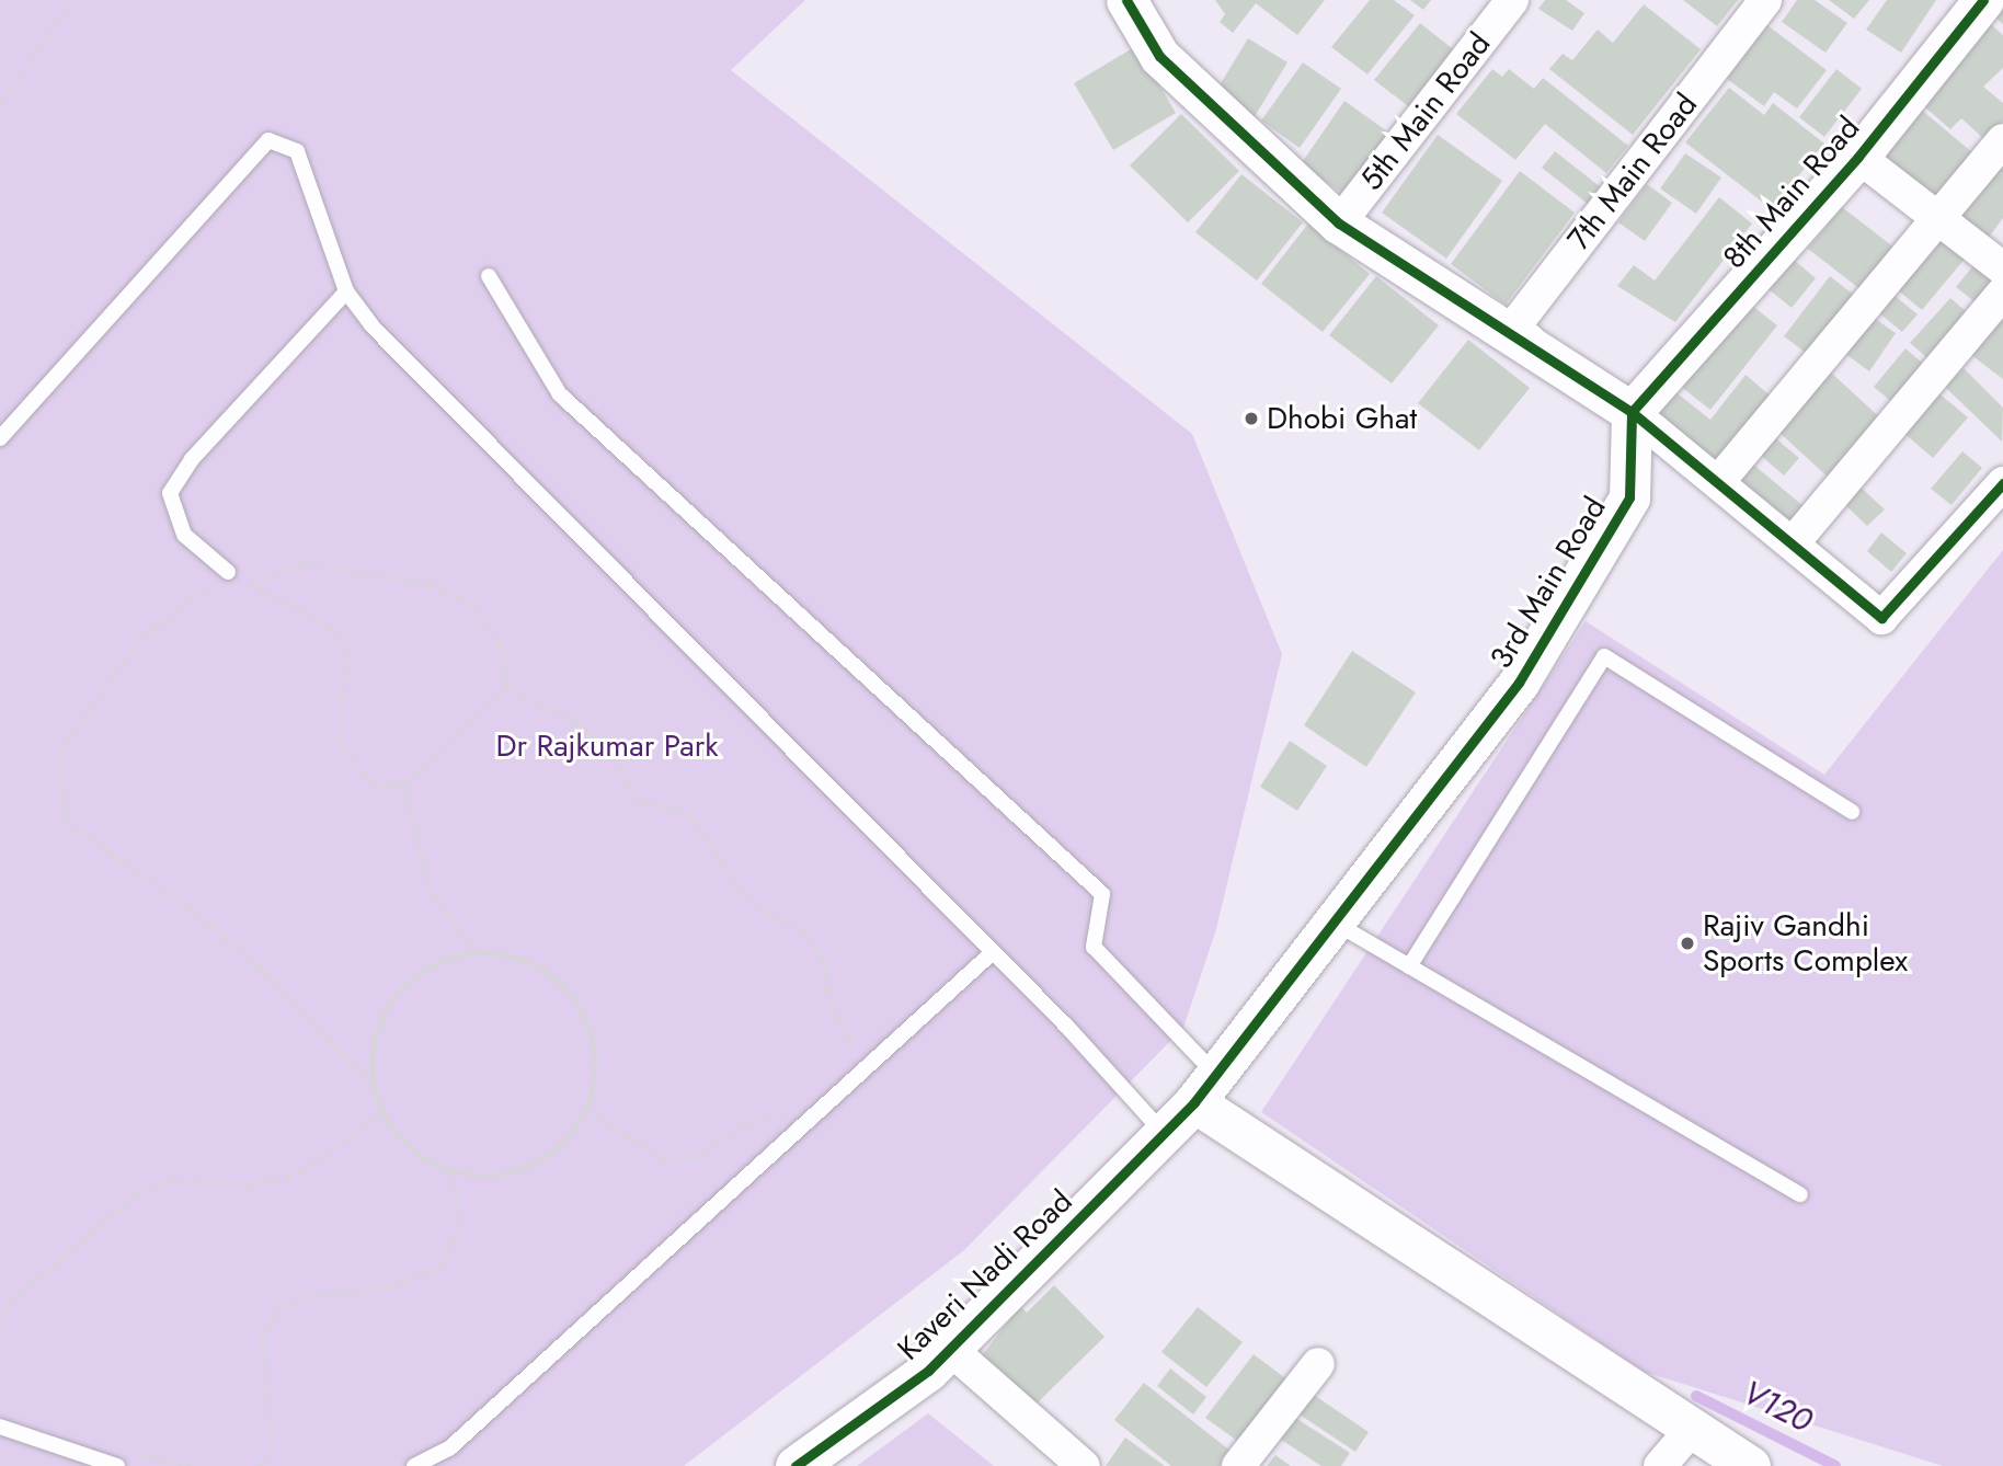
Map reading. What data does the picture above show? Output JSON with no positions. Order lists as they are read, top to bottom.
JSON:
{
  "streets": {
    "street": [
      "5th Main Road",
      "7th Main Road",
      "8th Main Road",
      "3rd Main Road",
      "Kaveri Nadi Road"
    ]
  },
  "crossings": [
    ["8th Main Road", "3rd Main Road"],
    ["3rd Main Road", "Kaveri Nadi Road"]
  ],
  "water": ["V120"],
  "parks": ["Dr Rajkumar Park"],
  "places": ["Dhobi Ghat", "Rajiv Gandhi Sports Complex"]
}
